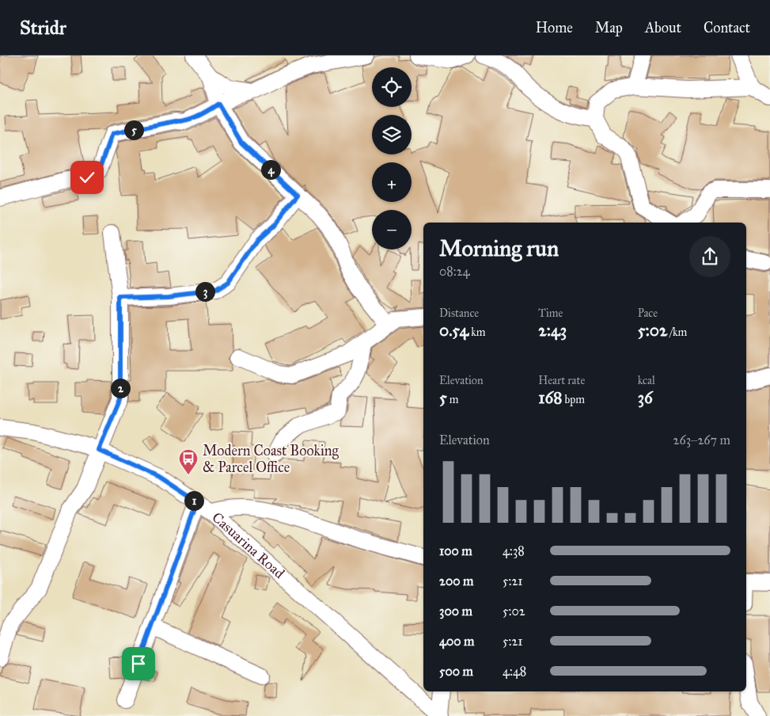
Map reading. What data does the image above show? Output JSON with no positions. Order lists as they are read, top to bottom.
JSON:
{
  "streets": {
    "street": ["Casuarina Road"]
  },
  "places": {
    "bus stop": ["Modern Coast Booking & Parcel Office"]
  },
  "page": {
    "header": "Stridr",
    "nav": [
      "Home",
      "Map",
      "About",
      "Contact"
    ],
    "map_buttons": ["+", "−"],
    "pins": [
      "5",
      "4",
      "3",
      "2",
      "1"
    ],
    "heading": ["Morning run", "08:24"],
    "stats": [
      ["Distance", "0.54 km"],
      ["Time", "2:43"],
      ["Pace", "5:02 /km"],
      ["Elevation", "5 m"],
      ["Heart rate", "168 bpm"],
      ["kcal", "36"]
    ],
    "chart": ["Elevation", "263–267 m"],
    "list": [
      {
        "name": "100 m",
        "note": "4:38"
      },
      {
        "name": "200 m",
        "note": "5:21"
      },
      {
        "name": "300 m",
        "note": "5:02"
      },
      {
        "name": "400 m",
        "note": "5:21"
      },
      {
        "name": "500 m",
        "note": "4:48"
      }
    ]
  }
}
